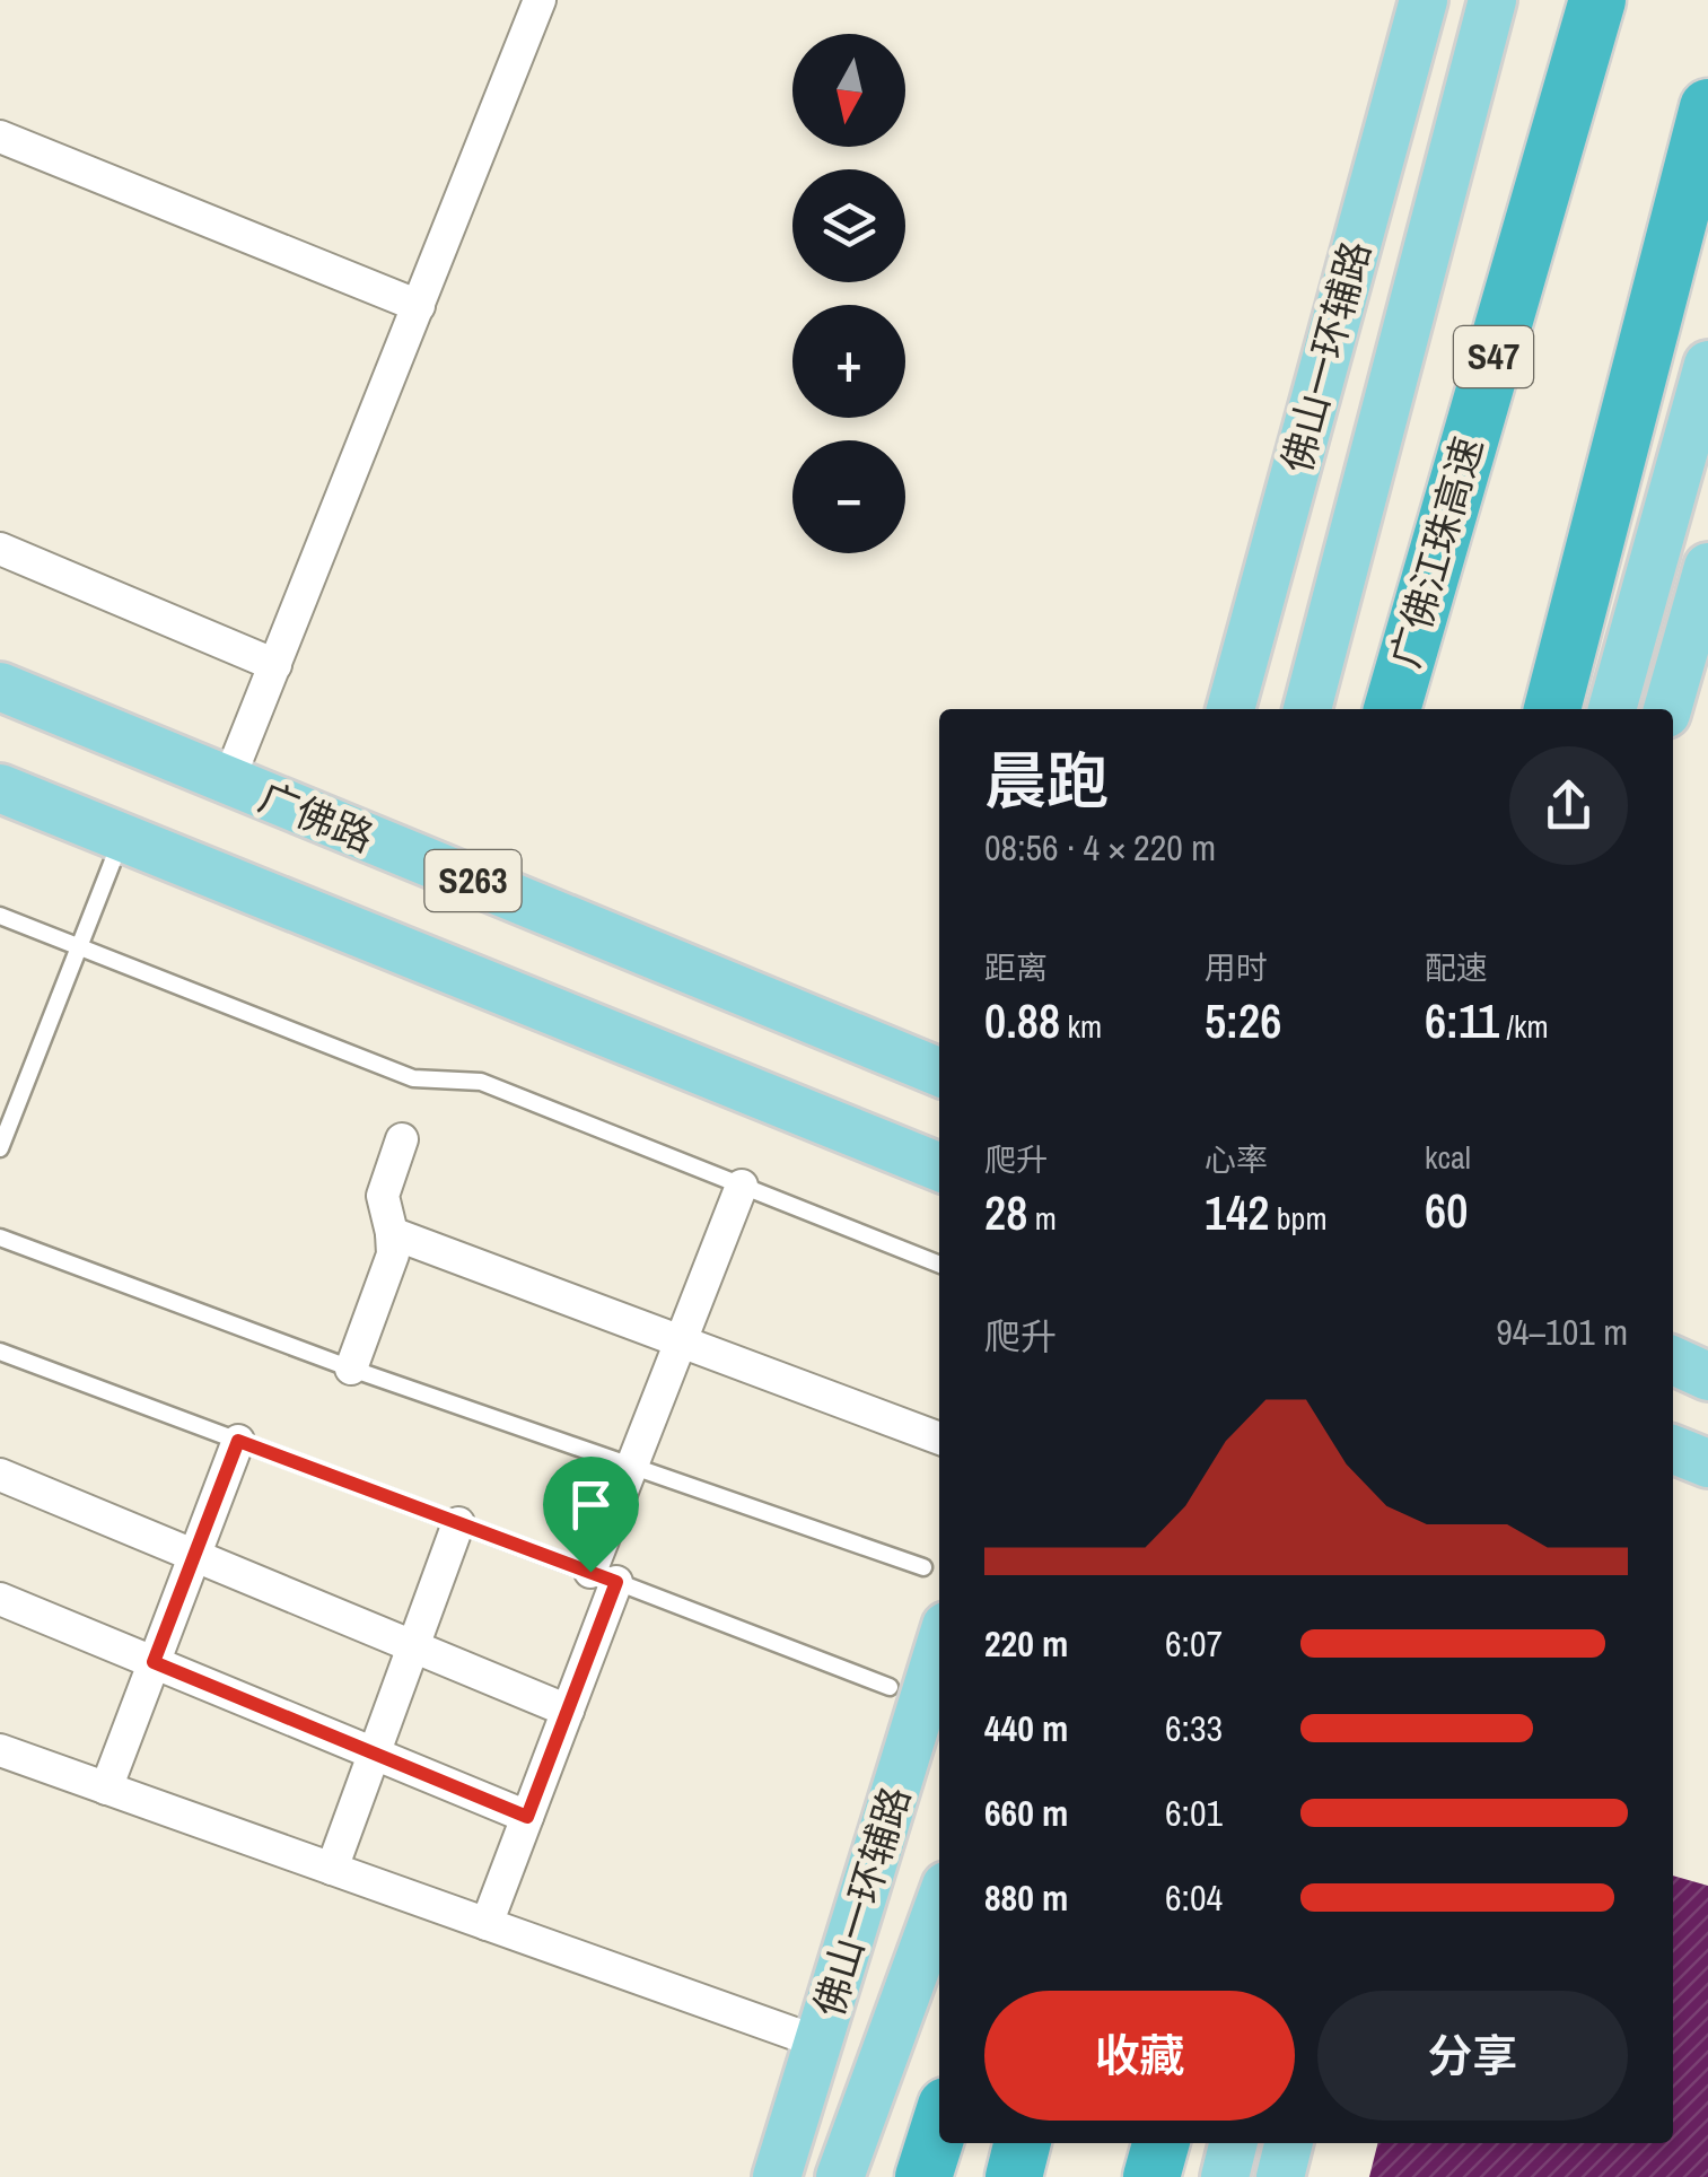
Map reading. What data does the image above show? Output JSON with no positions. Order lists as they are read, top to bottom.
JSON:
{
  "streets": {
    "highway": ["S47", "广佛江珠高速"],
    "main road": ["佛山一环辅路", "广佛路", "S263"]
  },
  "north": "bottom",
  "page": {
    "map_buttons": ["+", "−"],
    "heading": ["晨跑", "08:56 · 4 × 220 m"],
    "stats": [
      ["距离", "0.88 km"],
      ["用时", "5:26"],
      ["配速", "6:11 /km"],
      ["爬升", "28 m"],
      ["心率", "142 bpm"],
      ["kcal", "60"]
    ],
    "chart": ["爬升", "94–101 m"],
    "list": [
      {
        "name": "220 m",
        "note": "6:07"
      },
      {
        "name": "440 m",
        "note": "6:33"
      },
      {
        "name": "660 m",
        "note": "6:01"
      },
      {
        "name": "880 m",
        "note": "6:04"
      }
    ],
    "buttons": ["收藏", "分享"]
  }
}
